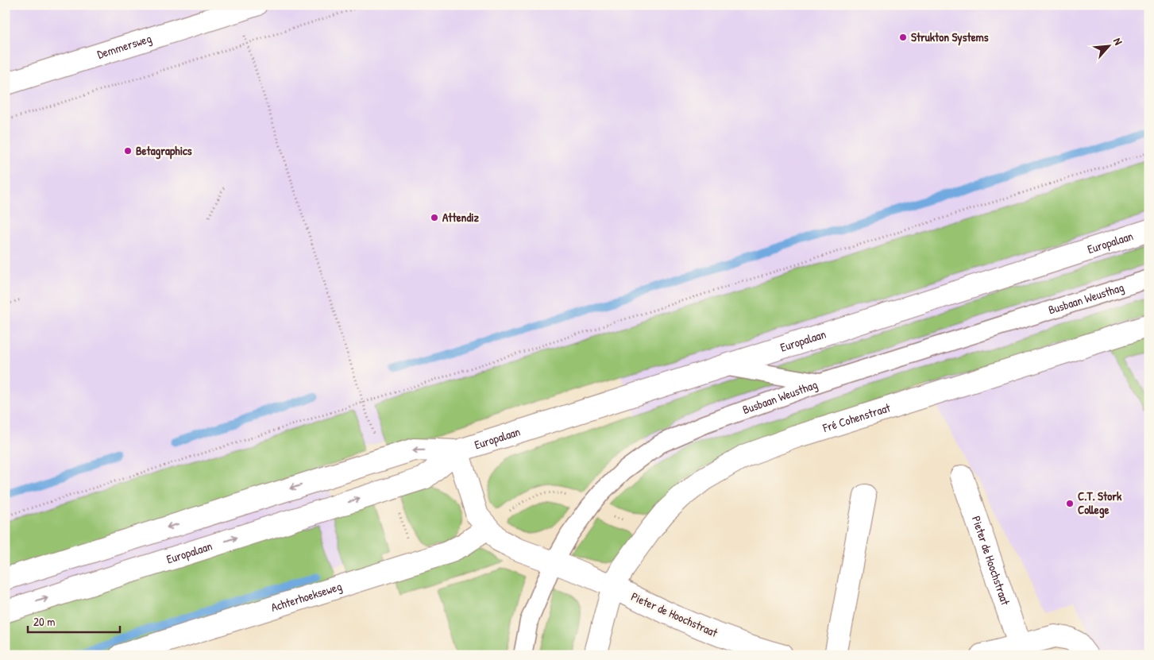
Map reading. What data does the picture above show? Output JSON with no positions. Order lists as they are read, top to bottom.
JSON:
{
  "streets": {
    "street": [
      "Demmersweg",
      "Europalaan",
      "Fré Cohenstraat",
      "Pieter de Hoochstraat",
      "Achterhoekseweg"
    ],
    "lane": ["Busbaan Weusthag"]
  },
  "crossings": [
    ["Fré Cohenstraat", "Pieter de Hoochstraat"]
  ],
  "places": [
    "Strukton Systems",
    "Betagraphics",
    "Attendiz",
    "C.T. Stork College"
  ],
  "scale_bar": "20 m",
  "north": "top right"
}
